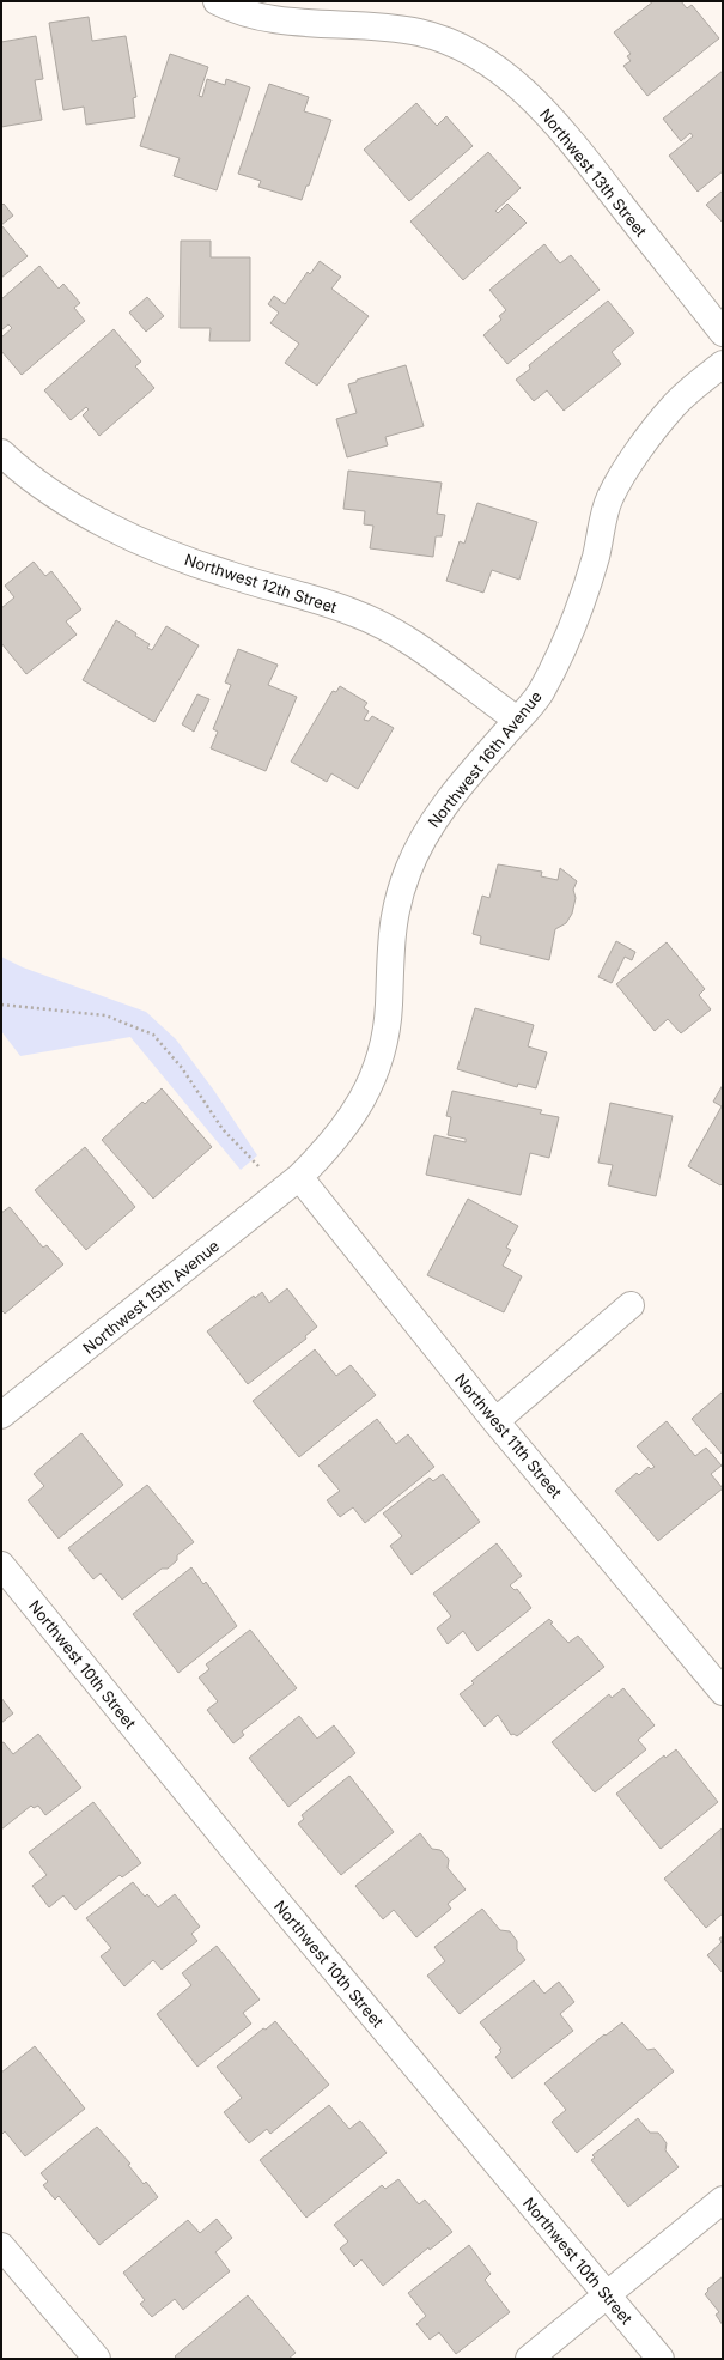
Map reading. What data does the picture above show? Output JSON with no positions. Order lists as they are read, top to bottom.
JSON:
{
  "streets": {
    "street": [
      "Northwest 13th Street",
      "Northwest 12th Street",
      "Northwest 16th Avenue",
      "Northwest 15th Avenue",
      "Northwest 11th Street",
      "Northwest 10th Street"
    ]
  },
  "crossings": [
    ["Northwest 12th Street", "Northwest 16th Avenue"],
    ["Northwest 16th Avenue", "Northwest 15th Avenue"],
    ["Northwest 16th Avenue", "Northwest 11th Street"],
    ["Northwest 15th Avenue", "Northwest 11th Street"]
  ]
}
